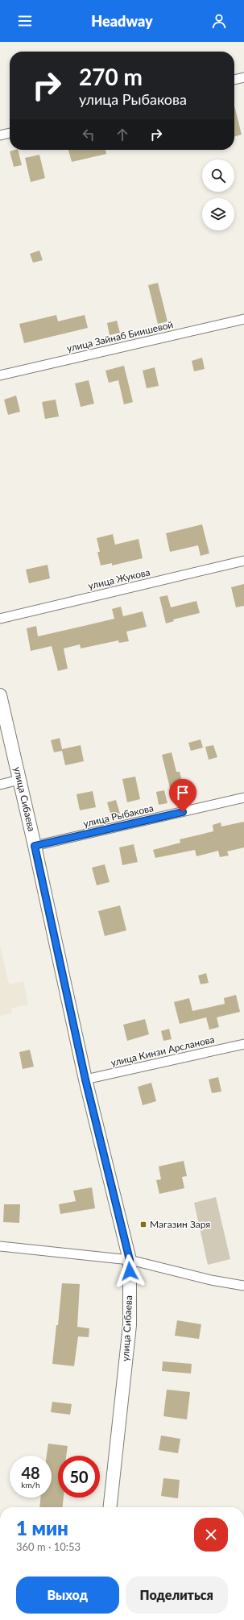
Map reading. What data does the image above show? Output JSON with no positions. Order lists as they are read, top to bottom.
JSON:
{
  "streets": {
    "main road": ["улица Сибаева"],
    "street": [
      "улица Зайнаб Биишевой",
      "улица Жукова",
      "улица Рыбакова",
      "улица Кинзи Арсланова"
    ]
  },
  "crossings": [
    ["улица Сибаева", "улица Рыбакова"],
    ["улица Сибаева", "улица Кинзи Арсланова"]
  ],
  "places": {
    "transit": ["Магазин Заря"]
  },
  "page": {
    "header": "Headway",
    "turn": ["270 m", "улица Рыбакова"],
    "speed": "48 km/h",
    "limit": "50",
    "heading": ["1 мин", "360 m · 10:53"],
    "buttons": ["Выход", "Поделиться"]
  }
}
